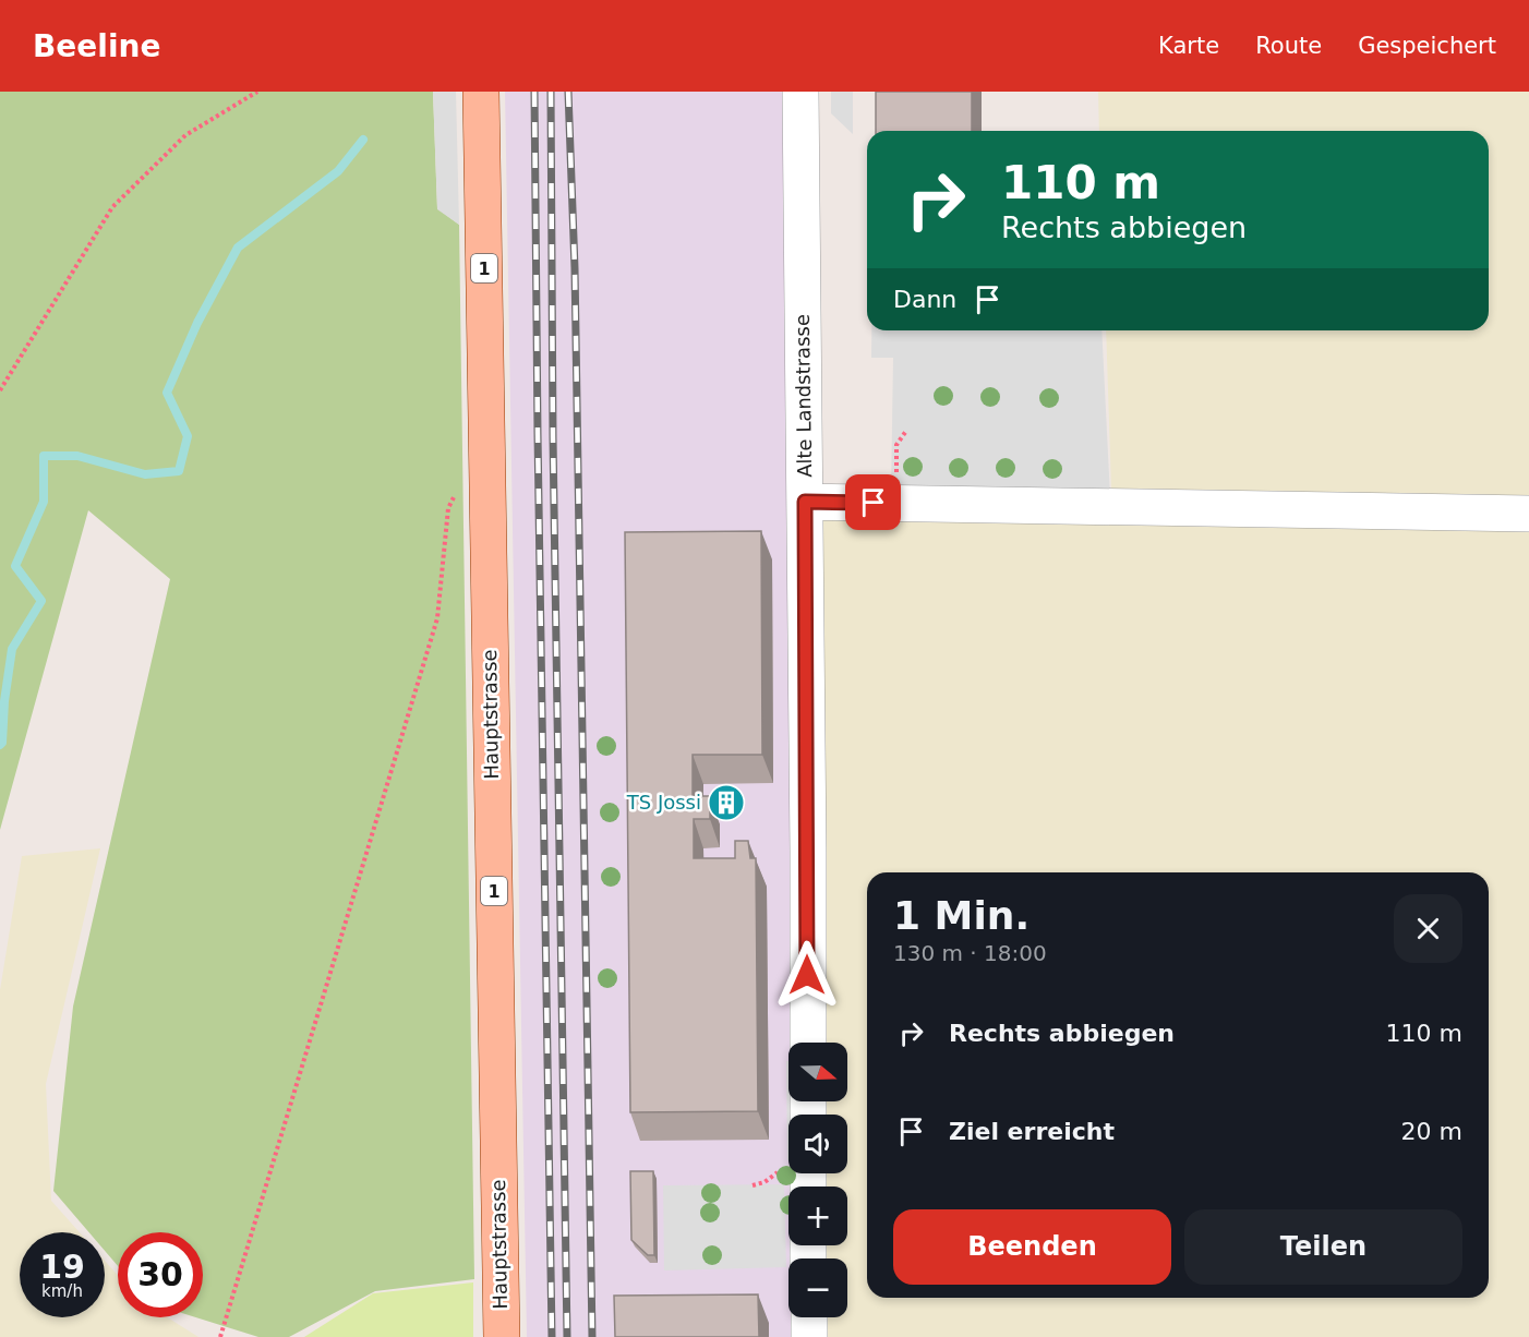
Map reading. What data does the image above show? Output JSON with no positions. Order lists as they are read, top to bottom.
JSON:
{
  "streets": {
    "main road": ["1", "Hauptstrasse"],
    "street": ["Alte Landstrasse"]
  },
  "places": {
    "building": ["TS Jossi"]
  },
  "north": "right",
  "page": {
    "header": "Beeline",
    "nav": ["Karte", "Route", "Gespeichert"],
    "turn": ["110 m", "Rechts abbiegen"],
    "then": "Dann",
    "heading": ["1 Min.", "130 m · 18:00"],
    "list": [
      {
        "name": "Rechts abbiegen",
        "value": "110 m"
      },
      {
        "name": "Ziel erreicht",
        "value": "20 m"
      }
    ],
    "map_buttons": ["+", "−"],
    "buttons": ["Beenden", "Teilen"],
    "speed": "19 km/h",
    "limit": "30"
  }
}
